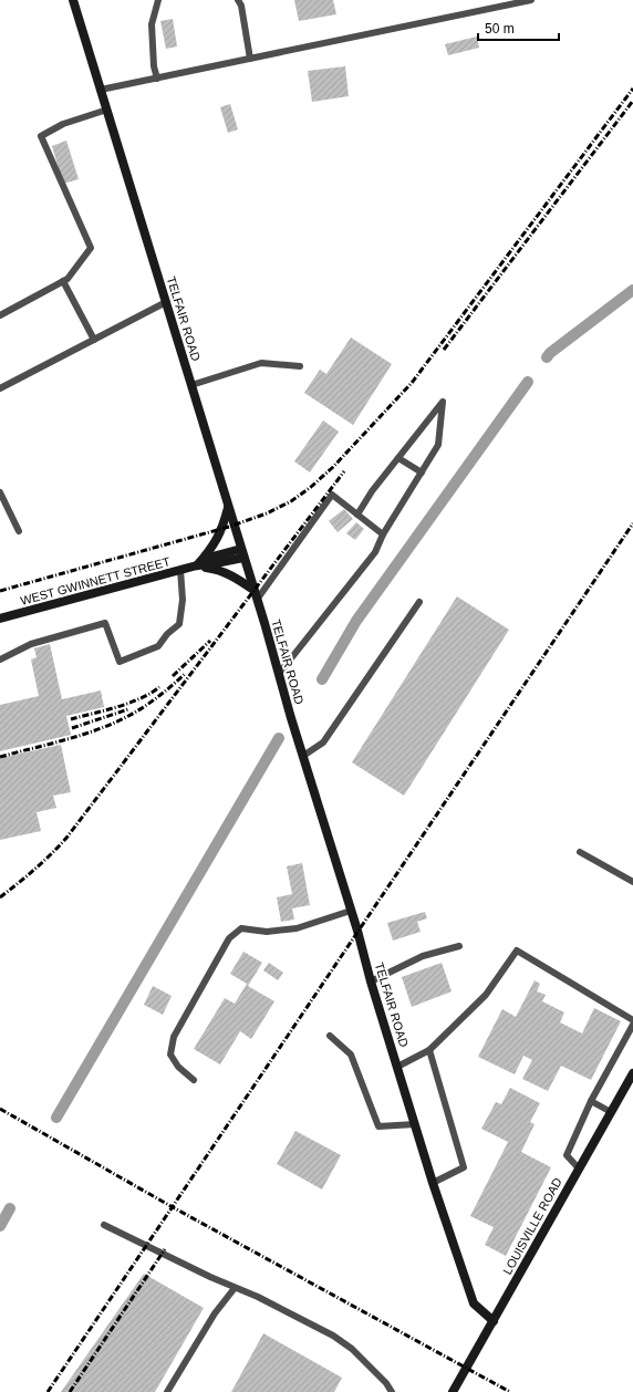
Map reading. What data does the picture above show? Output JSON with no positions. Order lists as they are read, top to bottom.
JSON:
{
  "streets": {
    "street": ["TELFAIR ROAD", "WEST GWINNETT STREET", "LOUISVILLE ROAD"]
  },
  "crossings": [
    ["TELFAIR ROAD", "WEST GWINNETT STREET"],
    ["TELFAIR ROAD", "LOUISVILLE ROAD"]
  ],
  "scale_bar": "50 m"
}
